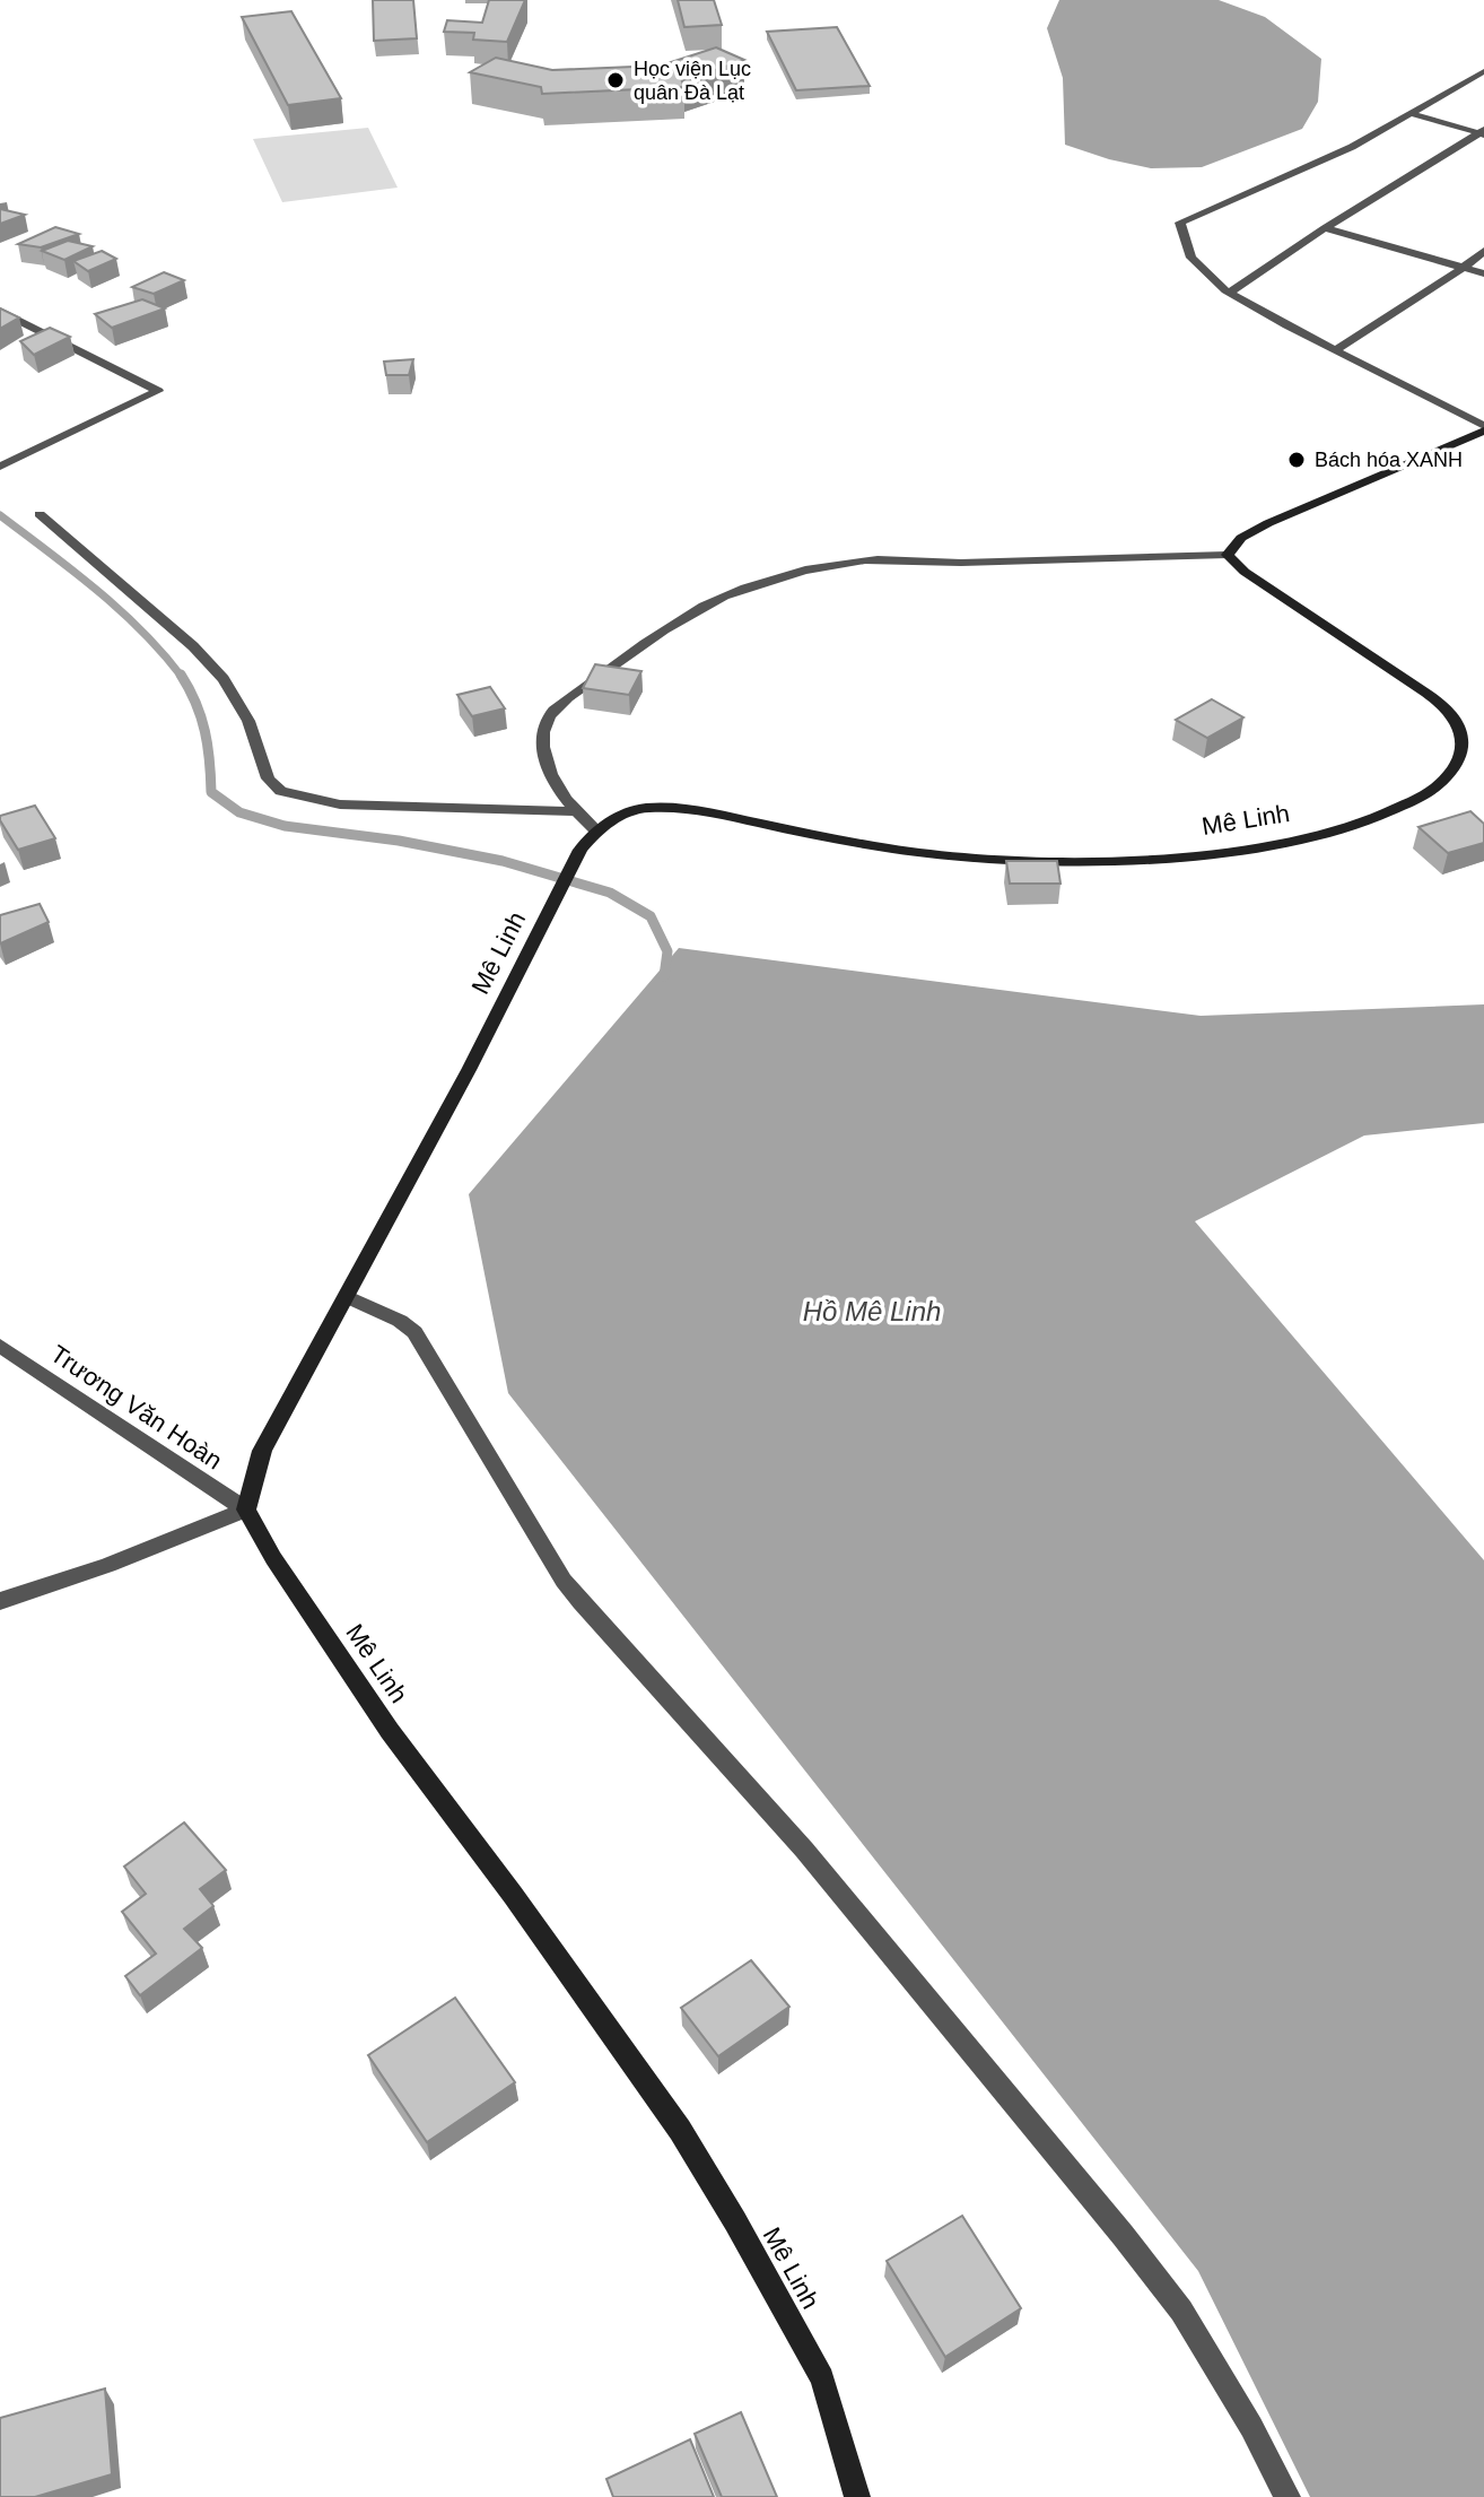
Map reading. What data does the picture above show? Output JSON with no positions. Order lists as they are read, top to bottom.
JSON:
{
  "streets": {
    "street": ["Mê Linh", "Trương Văn Hoàn"]
  },
  "crossings": [
    ["Mê Linh", "Trương Văn Hoàn"]
  ],
  "water": ["Hồ Mê Linh"],
  "places": ["Học viện Lục quân Đà Lạt", "Bách hóa XANH"]
}
